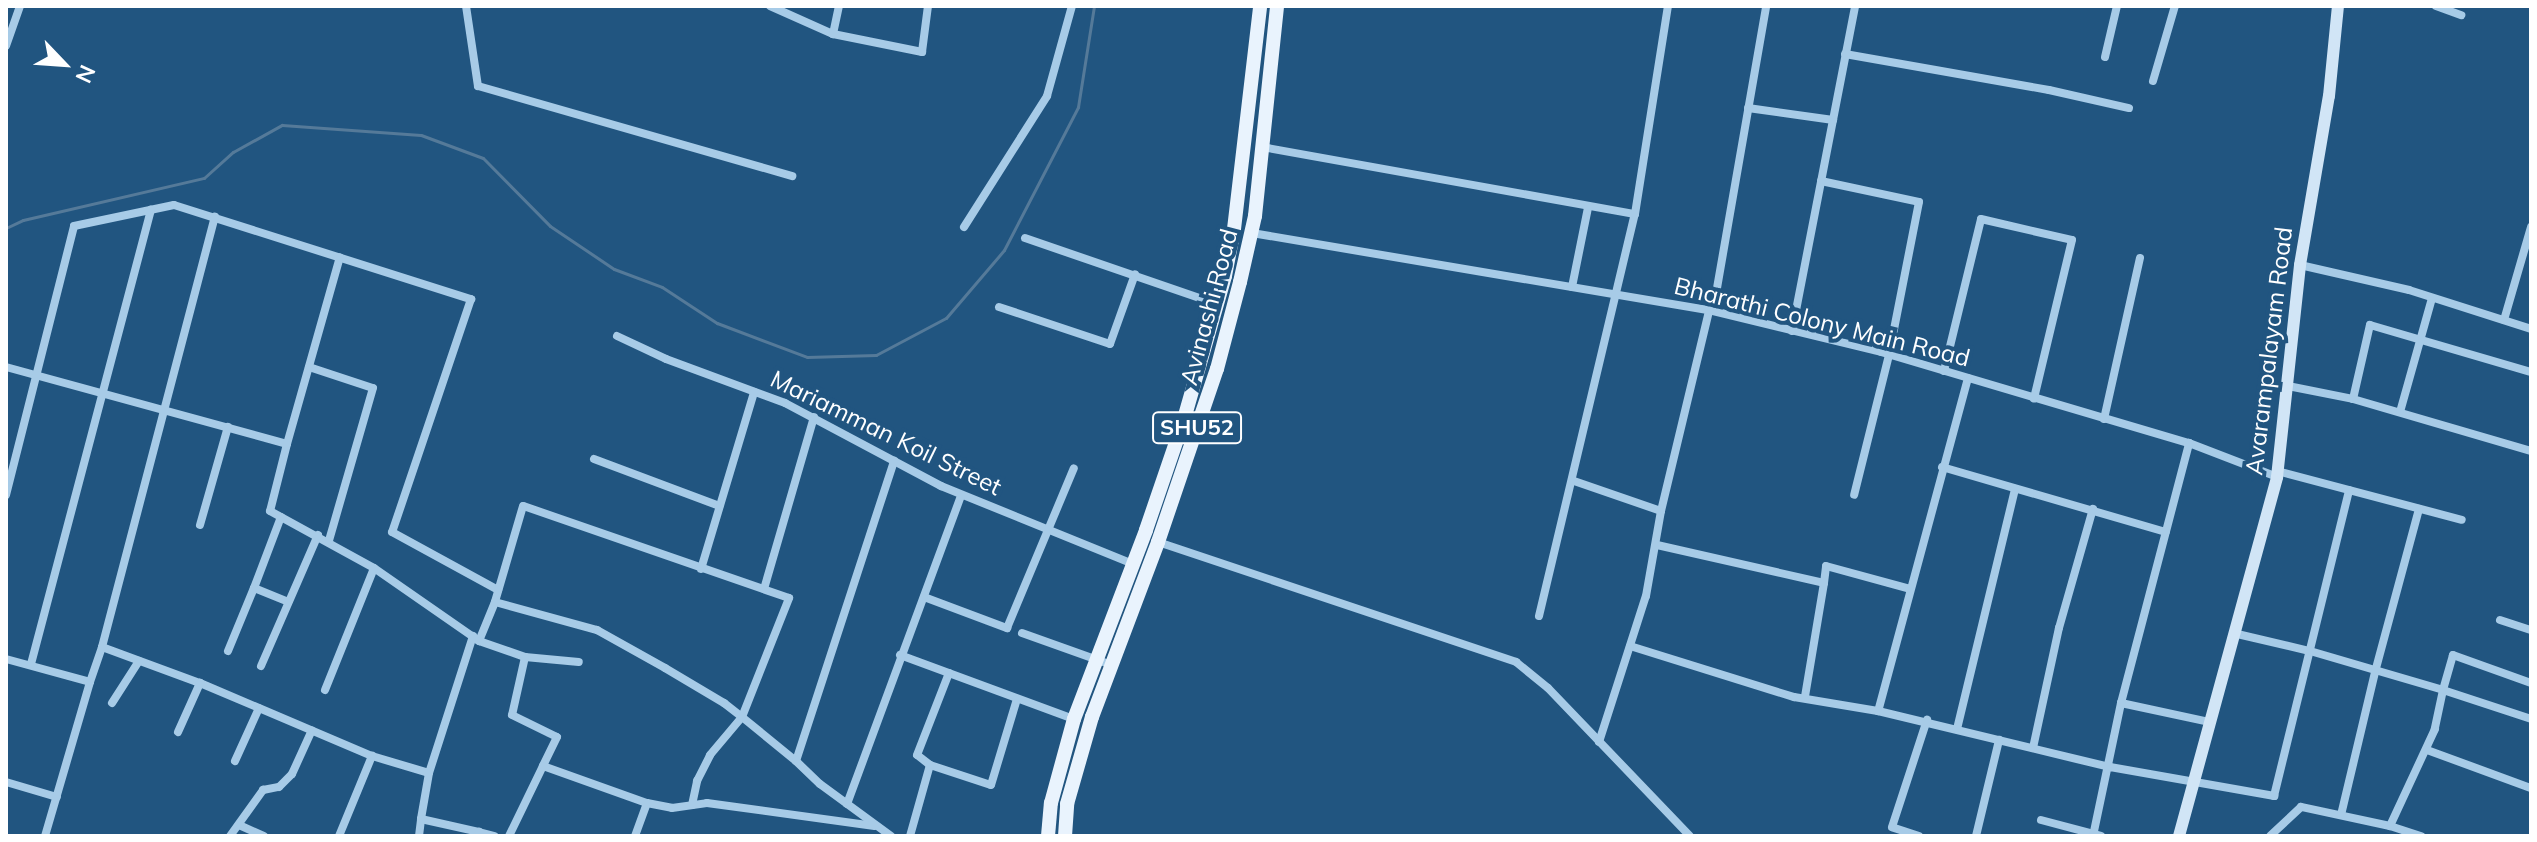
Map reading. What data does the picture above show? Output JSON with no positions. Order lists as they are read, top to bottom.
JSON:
{
  "streets": {
    "main road": ["Avinashi Road", "SHU52"],
    "street": ["Bharathi Colony Main Road", "Avarampalayam Road", "Mariamman Koil Street"]
  },
  "crossings": [
    ["Avinashi Road", "Bharathi Colony Main Road"],
    ["Avinashi Road", "Mariamman Koil Street"],
    ["Bharathi Colony Main Road", "Avarampalayam Road"]
  ],
  "north": "bottom right"
}
